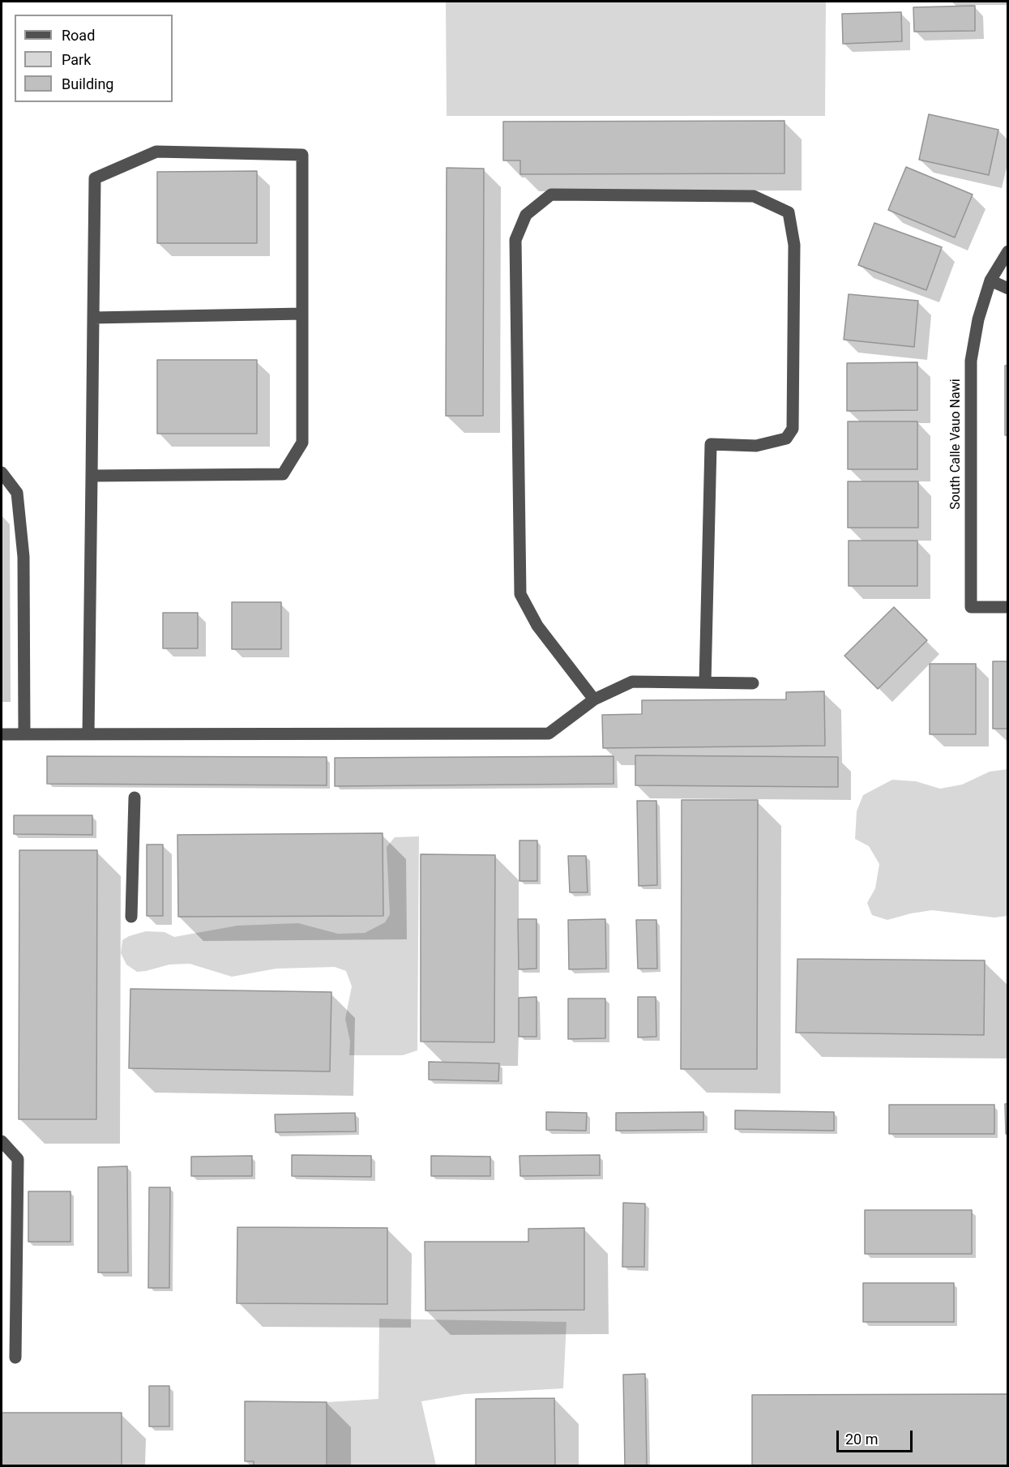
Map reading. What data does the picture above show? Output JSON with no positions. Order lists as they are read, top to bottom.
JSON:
{
  "streets": {
    "street": ["South Calle Vauo Nawi"]
  },
  "legend": ["Road", "Park", "Building"],
  "scale_bar": "20 m"
}
